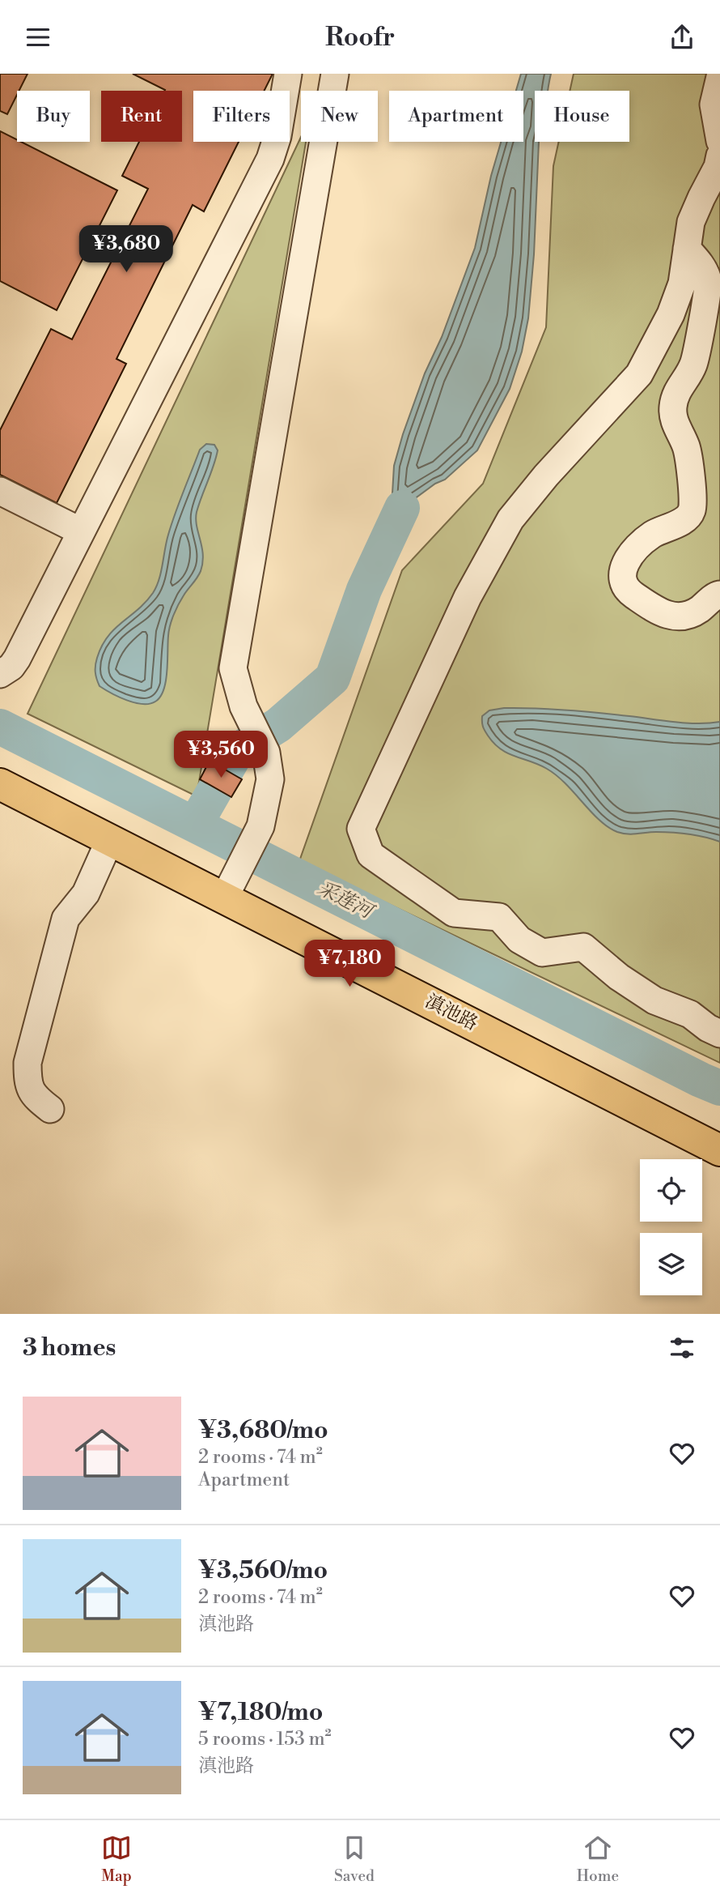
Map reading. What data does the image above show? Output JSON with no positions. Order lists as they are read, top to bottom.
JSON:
{
  "streets": {
    "main road": ["滇池路"]
  },
  "water": ["采莲河"],
  "page": {
    "header": "Roofr",
    "chip": [
      "Buy",
      "Rent",
      "Filters",
      "New",
      "Apartment",
      "House"
    ],
    "price": ["¥3,680", "¥3,560", "¥7,180"],
    "heading": "3 homes",
    "list": [
      {
        "name": "¥3,680/mo",
        "note": "2 rooms · 74 m² · Apartment"
      },
      {
        "name": "¥3,560/mo",
        "note": "2 rooms · 74 m² · 滇池路"
      },
      {
        "name": "¥7,180/mo",
        "note": "5 rooms · 153 m² · 滇池路"
      }
    ],
    "tabs": ["Map", "Saved", "Home"]
  }
}
